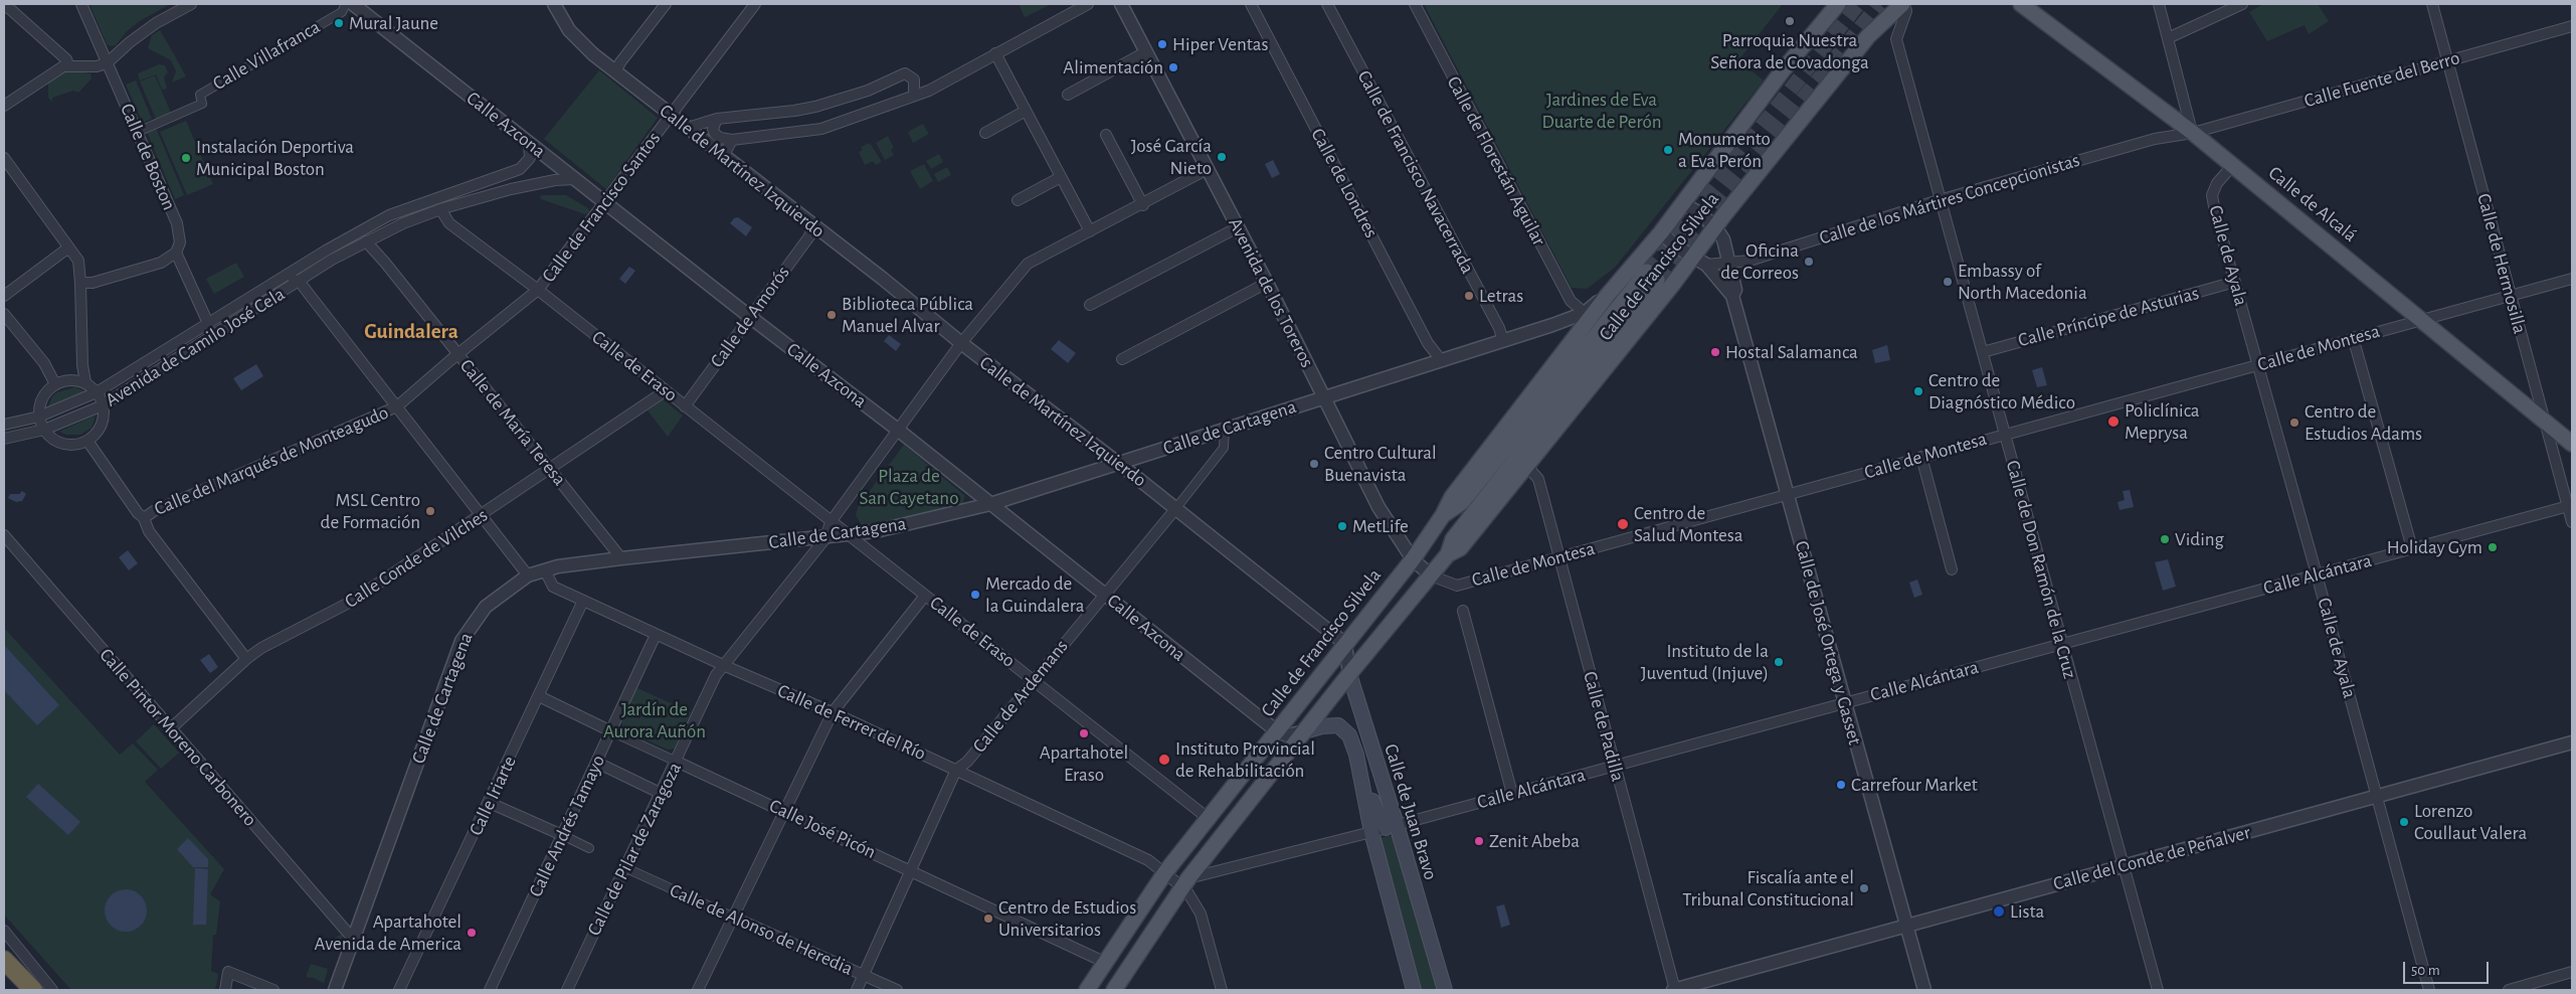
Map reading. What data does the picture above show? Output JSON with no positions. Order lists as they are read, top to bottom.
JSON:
{
  "streets": {
    "main road": ["Calle de Alcalá", "Calle de Francisco Silvela", "Calle de Juan Bravo"],
    "street": [
      "Calle Villafranca",
      "Calle Fuente del Berro",
      "Calle Azcona",
      "Calle de Boston",
      "Calle de Florestán Aguilar",
      "Calle de Martínez Izquierdo",
      "Calle de Francisco Navacerrada",
      "Calle de Londres",
      "Calle de los Mártires Concepcionistas",
      "Calle de Francisco Santos",
      "Calle de Ayala",
      "Calle de Hermosilla",
      "Avenida de los Toreros",
      "Calle de Amorós",
      "Calle Príncipe de Asturias",
      "Avenida de Camilo José Cela",
      "Calle de Montesa",
      "Calle de Eraso",
      "Calle de María Teresa",
      "Calle de Cartagena",
      "Calle del Marqués de Monteagudo",
      "Calle Conde de Vilches",
      "Calle de Don Ramón de la Cruz",
      "Calle Alcántara",
      "Calle de José Ortega y Gasset",
      "Calle de Ardemans",
      "Calle de Ferrer del Río",
      "Calle de Padilla",
      "Calle Pintor Moreno Carbonero",
      "Calle Iriarte",
      "Calle Andrés Tamayo",
      "Calle José Picón",
      "Calle de Pilar de Zaragoza",
      "Calle del Conde de Peñalver",
      "Calle de Alonso de Heredia"
    ]
  },
  "crossings": [
    ["Calle Villafranca", "Calle de Boston"],
    ["Calle Fuente del Berro", "Calle de los Mártires Concepcionistas"],
    ["Calle Fuente del Berro", "Calle de Alcalá"],
    ["Calle Fuente del Berro", "Calle de Hermosilla"],
    ["Calle Azcona", "Calle de Francisco Santos"],
    ["Calle Azcona", "Calle de Francisco Silvela"],
    ["Calle Azcona", "Calle de Amorós"],
    ["Calle Azcona", "Avenida de Camilo José Cela"],
    ["Calle Azcona", "Calle de Cartagena"],
    ["Calle Azcona", "Calle de Ardemans"],
    ["Calle de Boston", "Avenida de Camilo José Cela"],
    ["Calle de Florestán Aguilar", "Calle de Cartagena"],
    ["Calle de Martínez Izquierdo", "Calle de Francisco Santos"],
    ["Calle de Martínez Izquierdo", "Calle de Francisco Silvela"],
    ["Calle de Martínez Izquierdo", "Calle de Amorós"],
    ["Calle de Martínez Izquierdo", "Calle de Cartagena"],
    ["Calle de Martínez Izquierdo", "Calle de Ardemans"],
    ["Calle de Martínez Izquierdo", "Calle de Juan Bravo"],
    ["Calle de Francisco Navacerrada", "Calle de Cartagena"],
    ["Calle de Londres", "Calle de Cartagena"],
    ["Calle de los Mártires Concepcionistas", "Calle de Alcalá"],
    ["Calle de los Mártires Concepcionistas", "Calle de Don Ramón de la Cruz"],
    ["Calle de los Mártires Concepcionistas", "Calle de José Ortega y Gasset"],
    ["Calle de Alcalá", "Calle de Ayala"],
    ["Calle de Alcalá", "Calle de Hermosilla"],
    ["Calle de Alcalá", "Calle de Montesa"],
    ["Calle de Francisco Santos", "Calle de Eraso"],
    ["Calle de Francisco Santos", "Calle del Marqués de Monteagudo"],
    ["Calle de Ayala", "Calle Príncipe de Asturias"],
    ["Calle de Ayala", "Calle de Montesa"],
    ["Calle de Ayala", "Calle Alcántara"],
    ["Calle de Ayala", "Calle del Conde de Peñalver"],
    ["Calle de Hermosilla", "Calle de Montesa"],
    ["Calle de Hermosilla", "Calle Alcántara"],
    ["Calle de Francisco Silvela", "Avenida de los Toreros"],
    ["Calle de Francisco Silvela", "Calle de Montesa"],
    ["Calle de Francisco Silvela", "Calle de Eraso"],
    ["Calle de Francisco Silvela", "Calle de Cartagena"],
    ["Calle de Francisco Silvela", "Calle de Don Ramón de la Cruz"],
    ["Calle de Francisco Silvela", "Calle Alcántara"],
    ["Calle de Francisco Silvela", "Calle de José Ortega y Gasset"],
    ["Calle de Francisco Silvela", "Calle de Ferrer del Río"],
    ["Calle de Francisco Silvela", "Calle de Padilla"],
    ["Calle de Francisco Silvela", "Calle de Juan Bravo"],
    ["Calle de Francisco Silvela", "Calle José Picón"],
    ["Avenida de los Toreros", "Calle de Montesa"],
    ["Avenida de los Toreros", "Calle de Cartagena"],
    ["Calle de Amorós", "Calle de Eraso"],
    ["Calle Príncipe de Asturias", "Calle de Don Ramón de la Cruz"],
    ["Avenida de Camilo José Cela", "Calle de Eraso"],
    ["Avenida de Camilo José Cela", "Calle de María Teresa"],
    ["Calle de Montesa", "Calle de Don Ramón de la Cruz"],
    ["Calle de Montesa", "Calle de José Ortega y Gasset"],
    ["Calle de Montesa", "Calle de Padilla"],
    ["Calle de Eraso", "Calle de Cartagena"],
    ["Calle de Eraso", "Calle del Marqués de Monteagudo"],
    ["Calle de Eraso", "Calle Conde de Vilches"],
    ["Calle de Eraso", "Calle de Ardemans"],
    ["Calle de María Teresa", "Calle de Cartagena"],
    ["Calle de María Teresa", "Calle del Marqués de Monteagudo"],
    ["Calle de María Teresa", "Calle Conde de Vilches"],
    ["Calle de Cartagena", "Calle de Ardemans"],
    ["Calle de Cartagena", "Calle de Ferrer del Río"],
    ["Calle de Cartagena", "Calle Pintor Moreno Carbonero"],
    ["Calle de Cartagena", "Calle de Pilar de Zaragoza"],
    ["Calle Conde de Vilches", "Calle Pintor Moreno Carbonero"],
    ["Calle de Don Ramón de la Cruz", "Calle Alcántara"],
    ["Calle de Don Ramón de la Cruz", "Calle del Conde de Peñalver"],
    ["Calle Alcántara", "Calle de José Ortega y Gasset"],
    ["Calle Alcántara", "Calle de Ferrer del Río"],
    ["Calle Alcántara", "Calle de Padilla"],
    ["Calle Alcántara", "Calle de Juan Bravo"],
    ["Calle de José Ortega y Gasset", "Calle del Conde de Peñalver"],
    ["Calle de Ardemans", "Calle de Ferrer del Río"],
    ["Calle de Ardemans", "Calle José Picón"],
    ["Calle de Ardemans", "Calle de Alonso de Heredia"],
    ["Calle de Ferrer del Río", "Calle Iriarte"],
    ["Calle de Ferrer del Río", "Calle Andrés Tamayo"],
    ["Calle de Ferrer del Río", "Calle de Pilar de Zaragoza"],
    ["Calle de Padilla", "Calle del Conde de Peñalver"],
    ["Calle Iriarte", "Calle José Picón"],
    ["Calle Andrés Tamayo", "Calle José Picón"],
    ["Calle José Picón", "Calle de Pilar de Zaragoza"],
    ["Calle de Pilar de Zaragoza", "Calle de Alonso de Heredia"]
  ],
  "districts": ["Guindalera"],
  "parks": ["Jardines de Eva Duarte de Perón", "Plaza de San Cayetano", "Jardín de Aurora Auñón"],
  "places": [
    "Parroquia Nuestra Señora de Covadonga",
    "Mural Jaune",
    "Hiper Ventas",
    "Alimentación",
    "Monumento a Eva Perón",
    "José García Nieto",
    "Instalación Deportiva Municipal Boston",
    "Oficina de Correos",
    "Embassy of North Macedonia",
    "Letras",
    "Biblioteca Pública Manuel Alvar",
    "Hostal Salamanca",
    "Centro de Diagnóstico Médico",
    "Policlínica Meprysa",
    "Centro de Estudios Adams",
    "Centro Cultural Buenavista",
    "MSL Centro de Formación",
    "Centro de Salud Montesa",
    "MetLife",
    "Viding",
    "Holiday Gym",
    "Mercado de la Guindalera",
    "Instituto de la Juventud (Injuve)",
    "Apartahotel Eraso",
    "Instituto Provincial de Rehabilitación",
    "Carrefour Market",
    "Lorenzo Coullaut Valera",
    "Zenit Abeba",
    "Fiscalía ante el Tribunal Constitucional",
    "Lista",
    "Centro de Estudios Universitarios",
    "Apartahotel Avenida de America"
  ],
  "scale_bar": "50 m"
}
